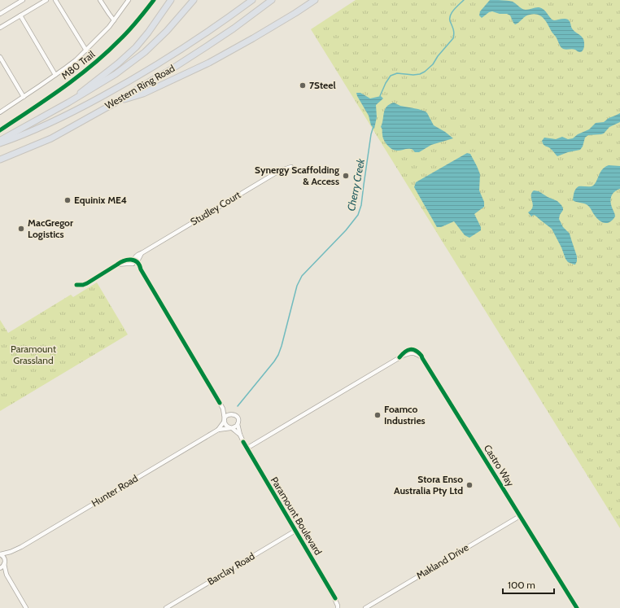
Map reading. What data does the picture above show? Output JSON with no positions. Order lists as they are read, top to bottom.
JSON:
{
  "streets": {
    "highway": ["Western Ring Road"],
    "street": [
      "Studley Court",
      "Castro Way",
      "Hunter Road",
      "Paramount Boulevard",
      "Makland Drive",
      "Barclay Road"
    ],
    "cycle path": ["M80 Trail"]
  },
  "crossings": [
    ["Castro Way", "Paramount Boulevard"],
    ["Castro Way", "Makland Drive"],
    ["Hunter Road", "Paramount Boulevard"],
    ["Paramount Boulevard", "Barclay Road"]
  ],
  "water": ["Cherry Creek"],
  "parks": ["Paramount Grassland"],
  "places": [
    "7Steel",
    "Synergy Scaffolding & Access",
    "Equinix ME4",
    "MacGregor Logistics",
    "Foamco Industries",
    "Stora Enso Australia Pty Ltd"
  ],
  "scale_bar": "100 m"
}
